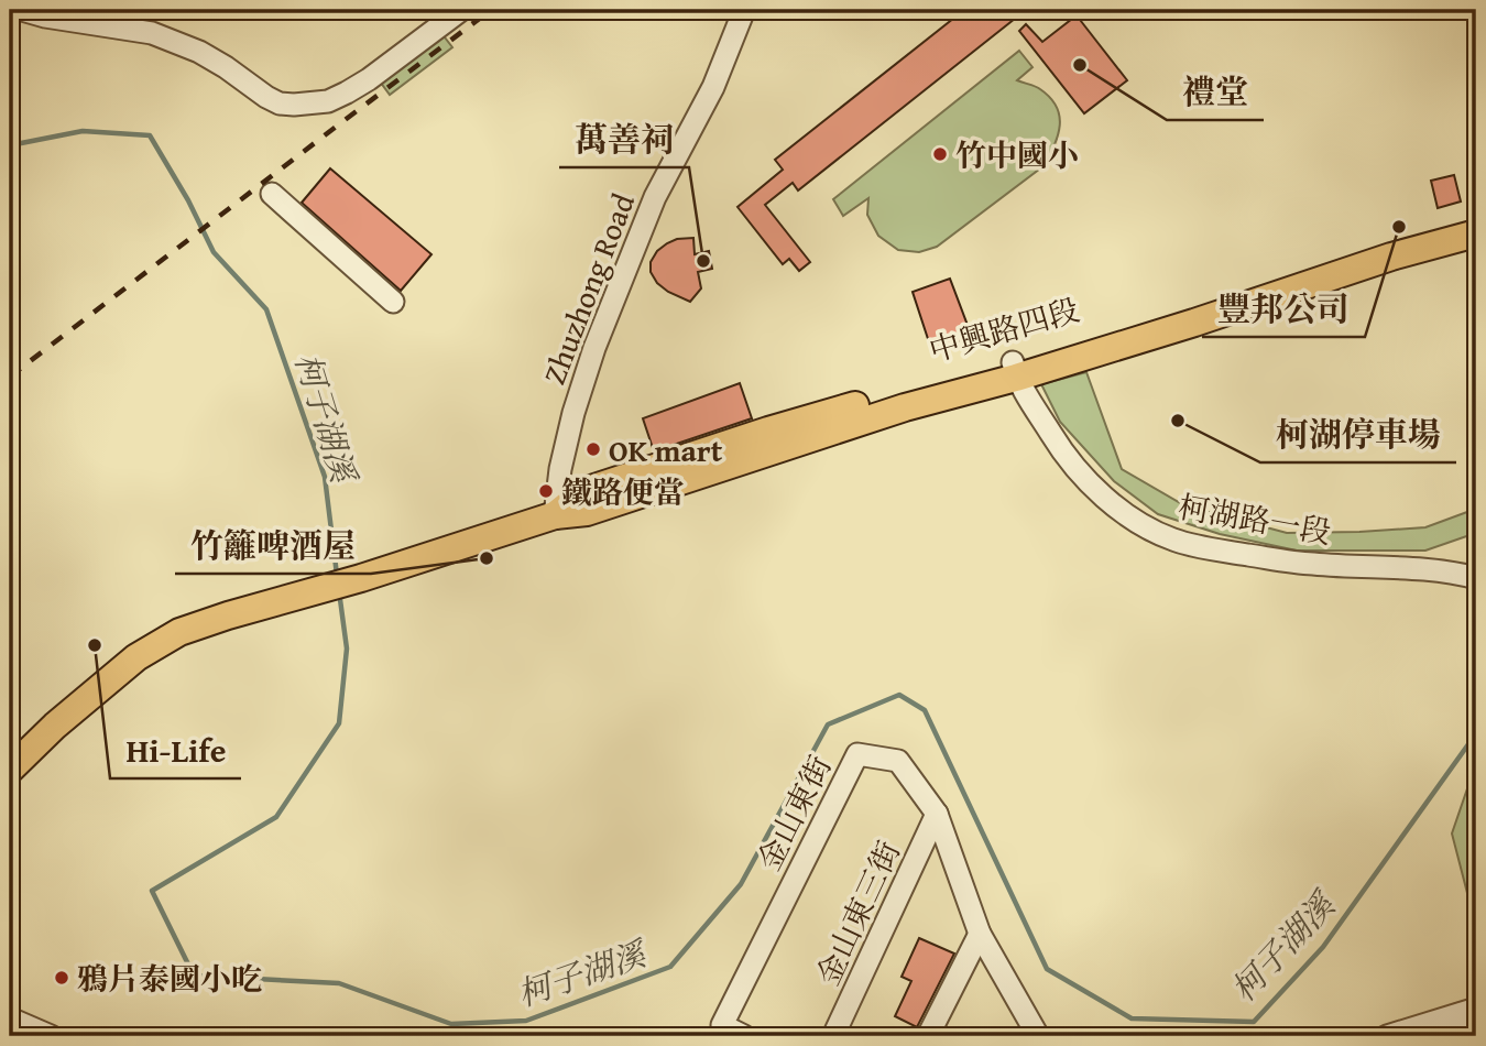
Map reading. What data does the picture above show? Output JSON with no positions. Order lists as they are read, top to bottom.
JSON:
{
  "streets": {
    "main road": ["中興路四段"],
    "street": [
      "Zhuzhong Road",
      "柯湖路一段",
      "金山東街",
      "金山東三街"
    ]
  },
  "crossings": [
    ["Zhuzhong Road", "中興路四段"],
    ["中興路四段", "柯湖路一段"],
    ["金山東街", "金山東三街"]
  ],
  "water": ["柯子湖溪"],
  "places": [
    "禮堂",
    "竹中國小",
    "豐邦公司",
    "萬善祠",
    "柯湖停車場",
    "OK mart",
    "鐵路便當",
    "竹籬啤酒屋",
    "Hi-Life",
    "鴉片泰國小吃"
  ]
}
